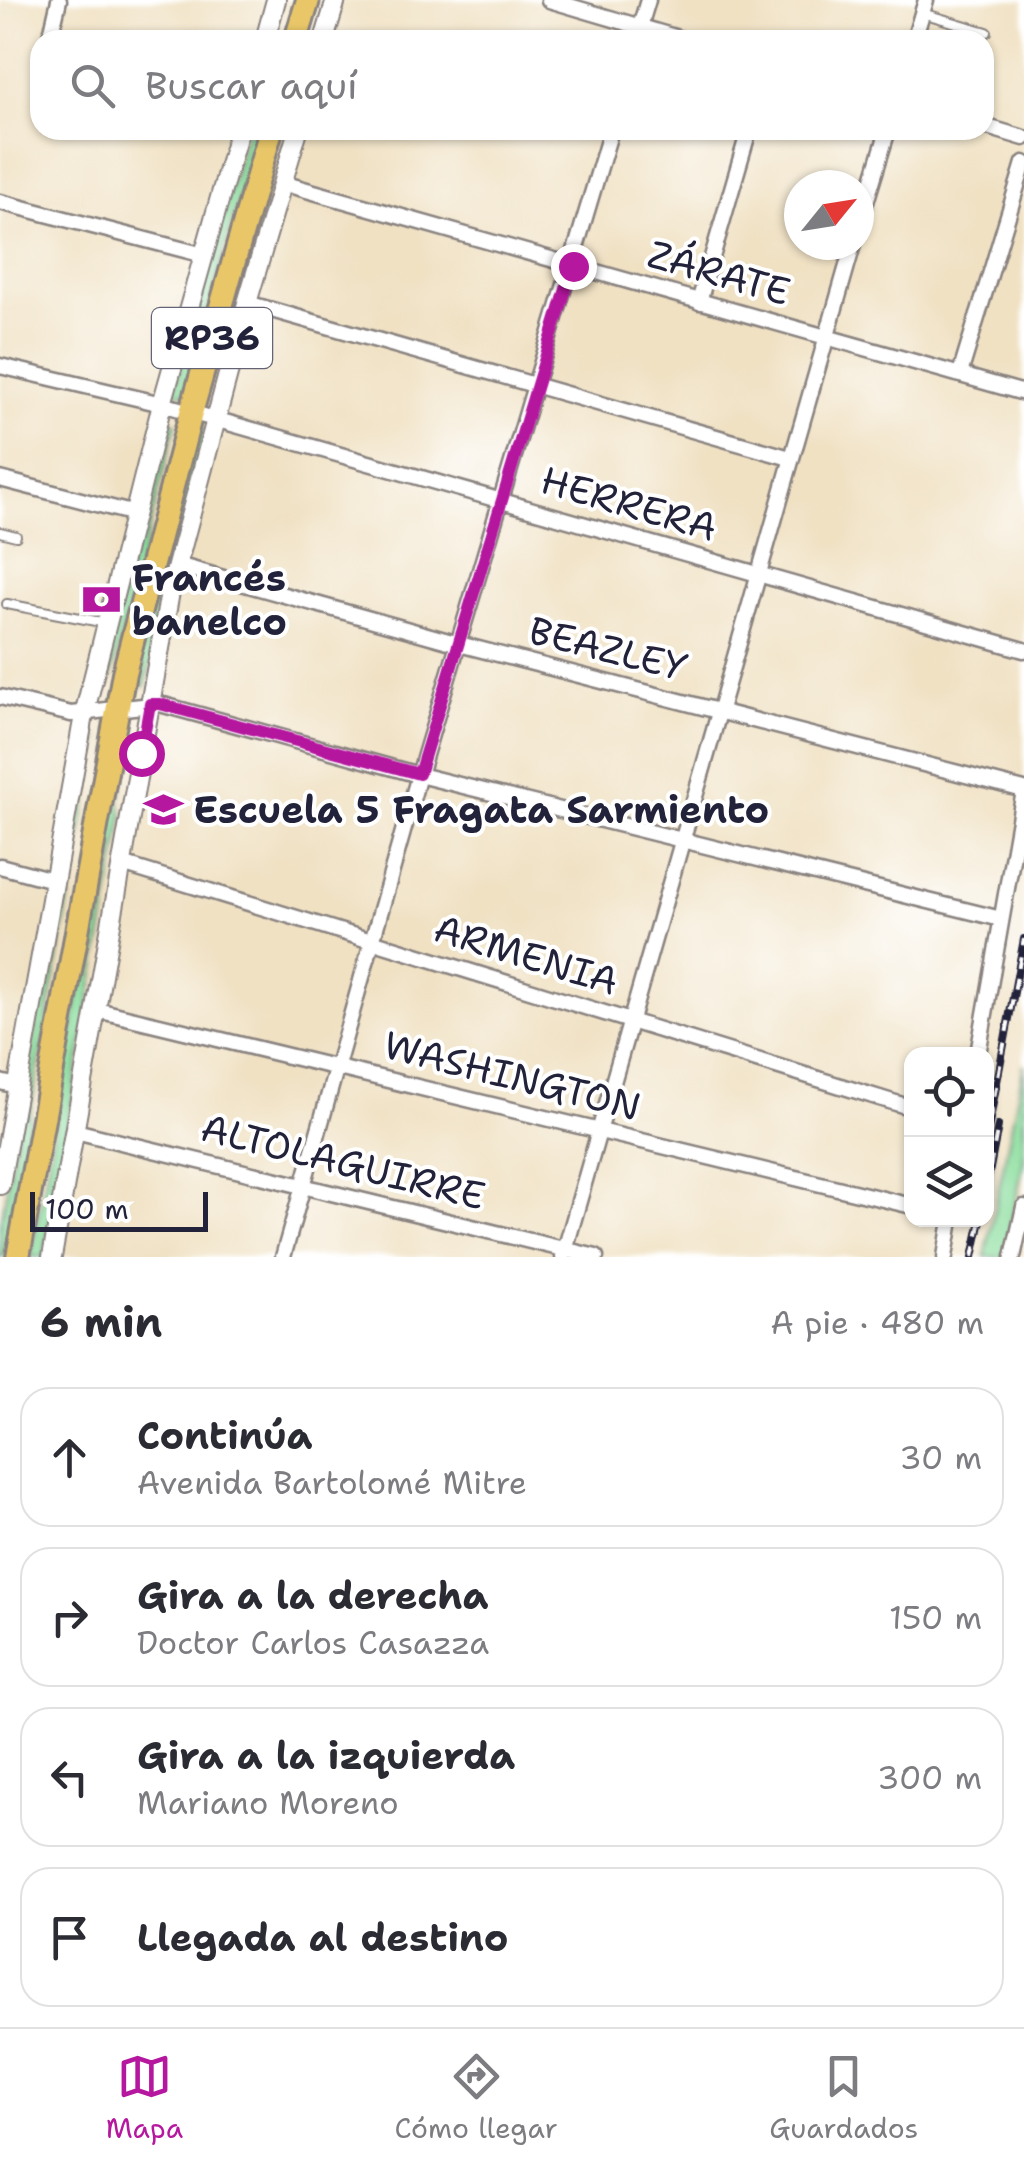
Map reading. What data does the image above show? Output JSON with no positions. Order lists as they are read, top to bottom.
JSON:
{
  "streets": {
    "main road": ["RP36"],
    "street": [
      "ZÁRATE",
      "HERRERA",
      "BEAZLEY",
      "ARMENIA",
      "WASHINGTON",
      "ALTOLAGUIRRE"
    ]
  },
  "crossings": [
    ["RP36", "HERRERA"]
  ],
  "places": {
    "bank": ["Francés banelco"],
    "school or university": ["Escuela 5 Fragata Sarmiento"]
  },
  "scale_bar": "100 m",
  "north": "top right",
  "page": {
    "search": "Buscar aquí",
    "scale": "100 m",
    "heading": ["6 min", "A pie · 480 m"],
    "list": [
      ["Continúa", "Avenida Bartolomé Mitre", "30 m"],
      ["Gira a la derecha", "Doctor Carlos Casazza", "150 m"],
      ["Gira a la izquierda", "Mariano Moreno", "300 m"],
      "Llegada al destino"
    ],
    "nav": ["Mapa", "Cómo llegar", "Guardados"]
  }
}
